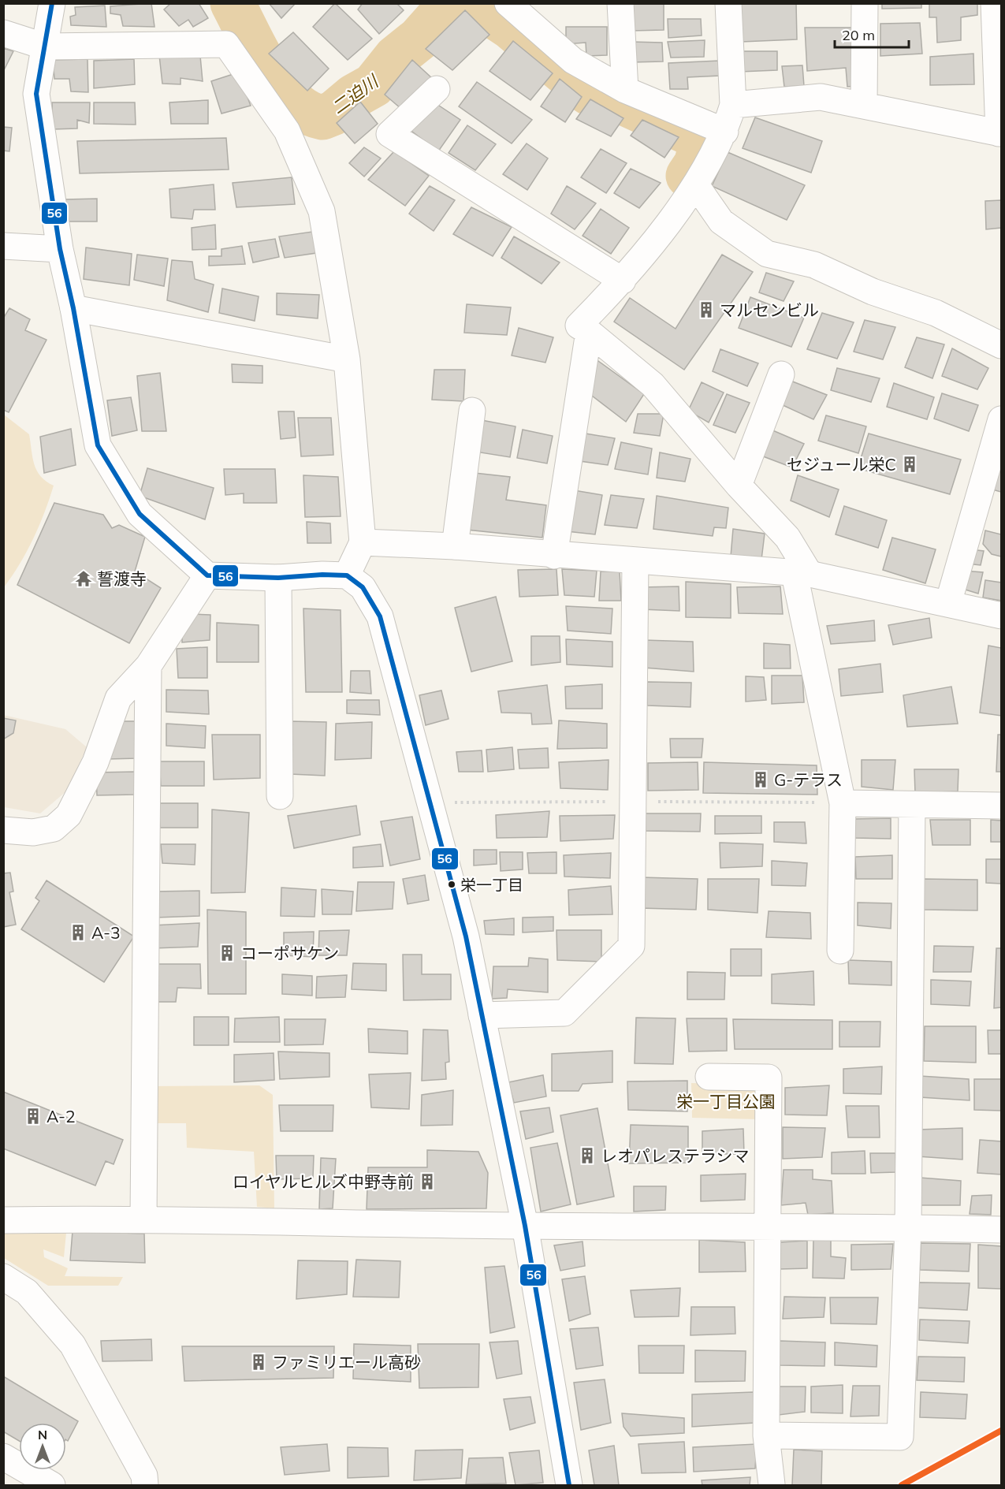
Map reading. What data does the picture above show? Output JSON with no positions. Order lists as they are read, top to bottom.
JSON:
{
  "water": ["二迫川"],
  "parks": ["栄一丁目公園"],
  "places": {
    "building": [
      "マルセンビル",
      "セジュール栄C",
      "G-テラス",
      "A-3",
      "コーポサケン",
      "A-2",
      "レオパレステラシマ",
      "ロイヤルヒルズ中野寺前",
      "ファミリエール高砂"
    ],
    "temple": ["誓渡寺"],
    "other": ["栄一丁目"]
  },
  "lines": ["transit line 56"],
  "scale_bar": "20 m",
  "north": "top"
}
